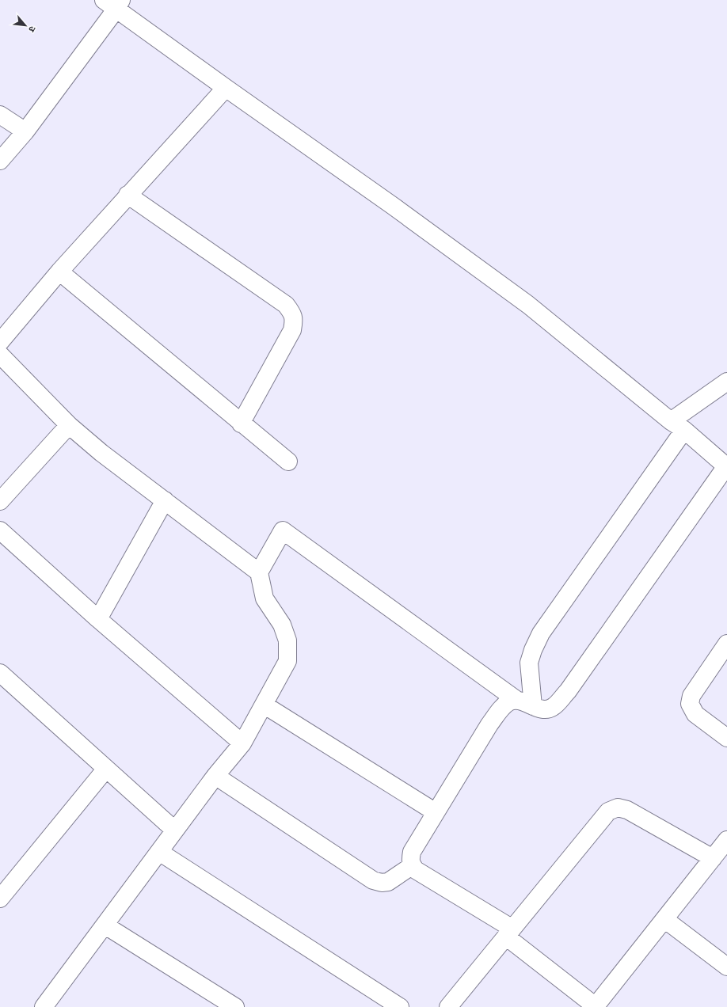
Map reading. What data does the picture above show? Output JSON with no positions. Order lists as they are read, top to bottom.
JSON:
{
  "north": "bottom right"
}
